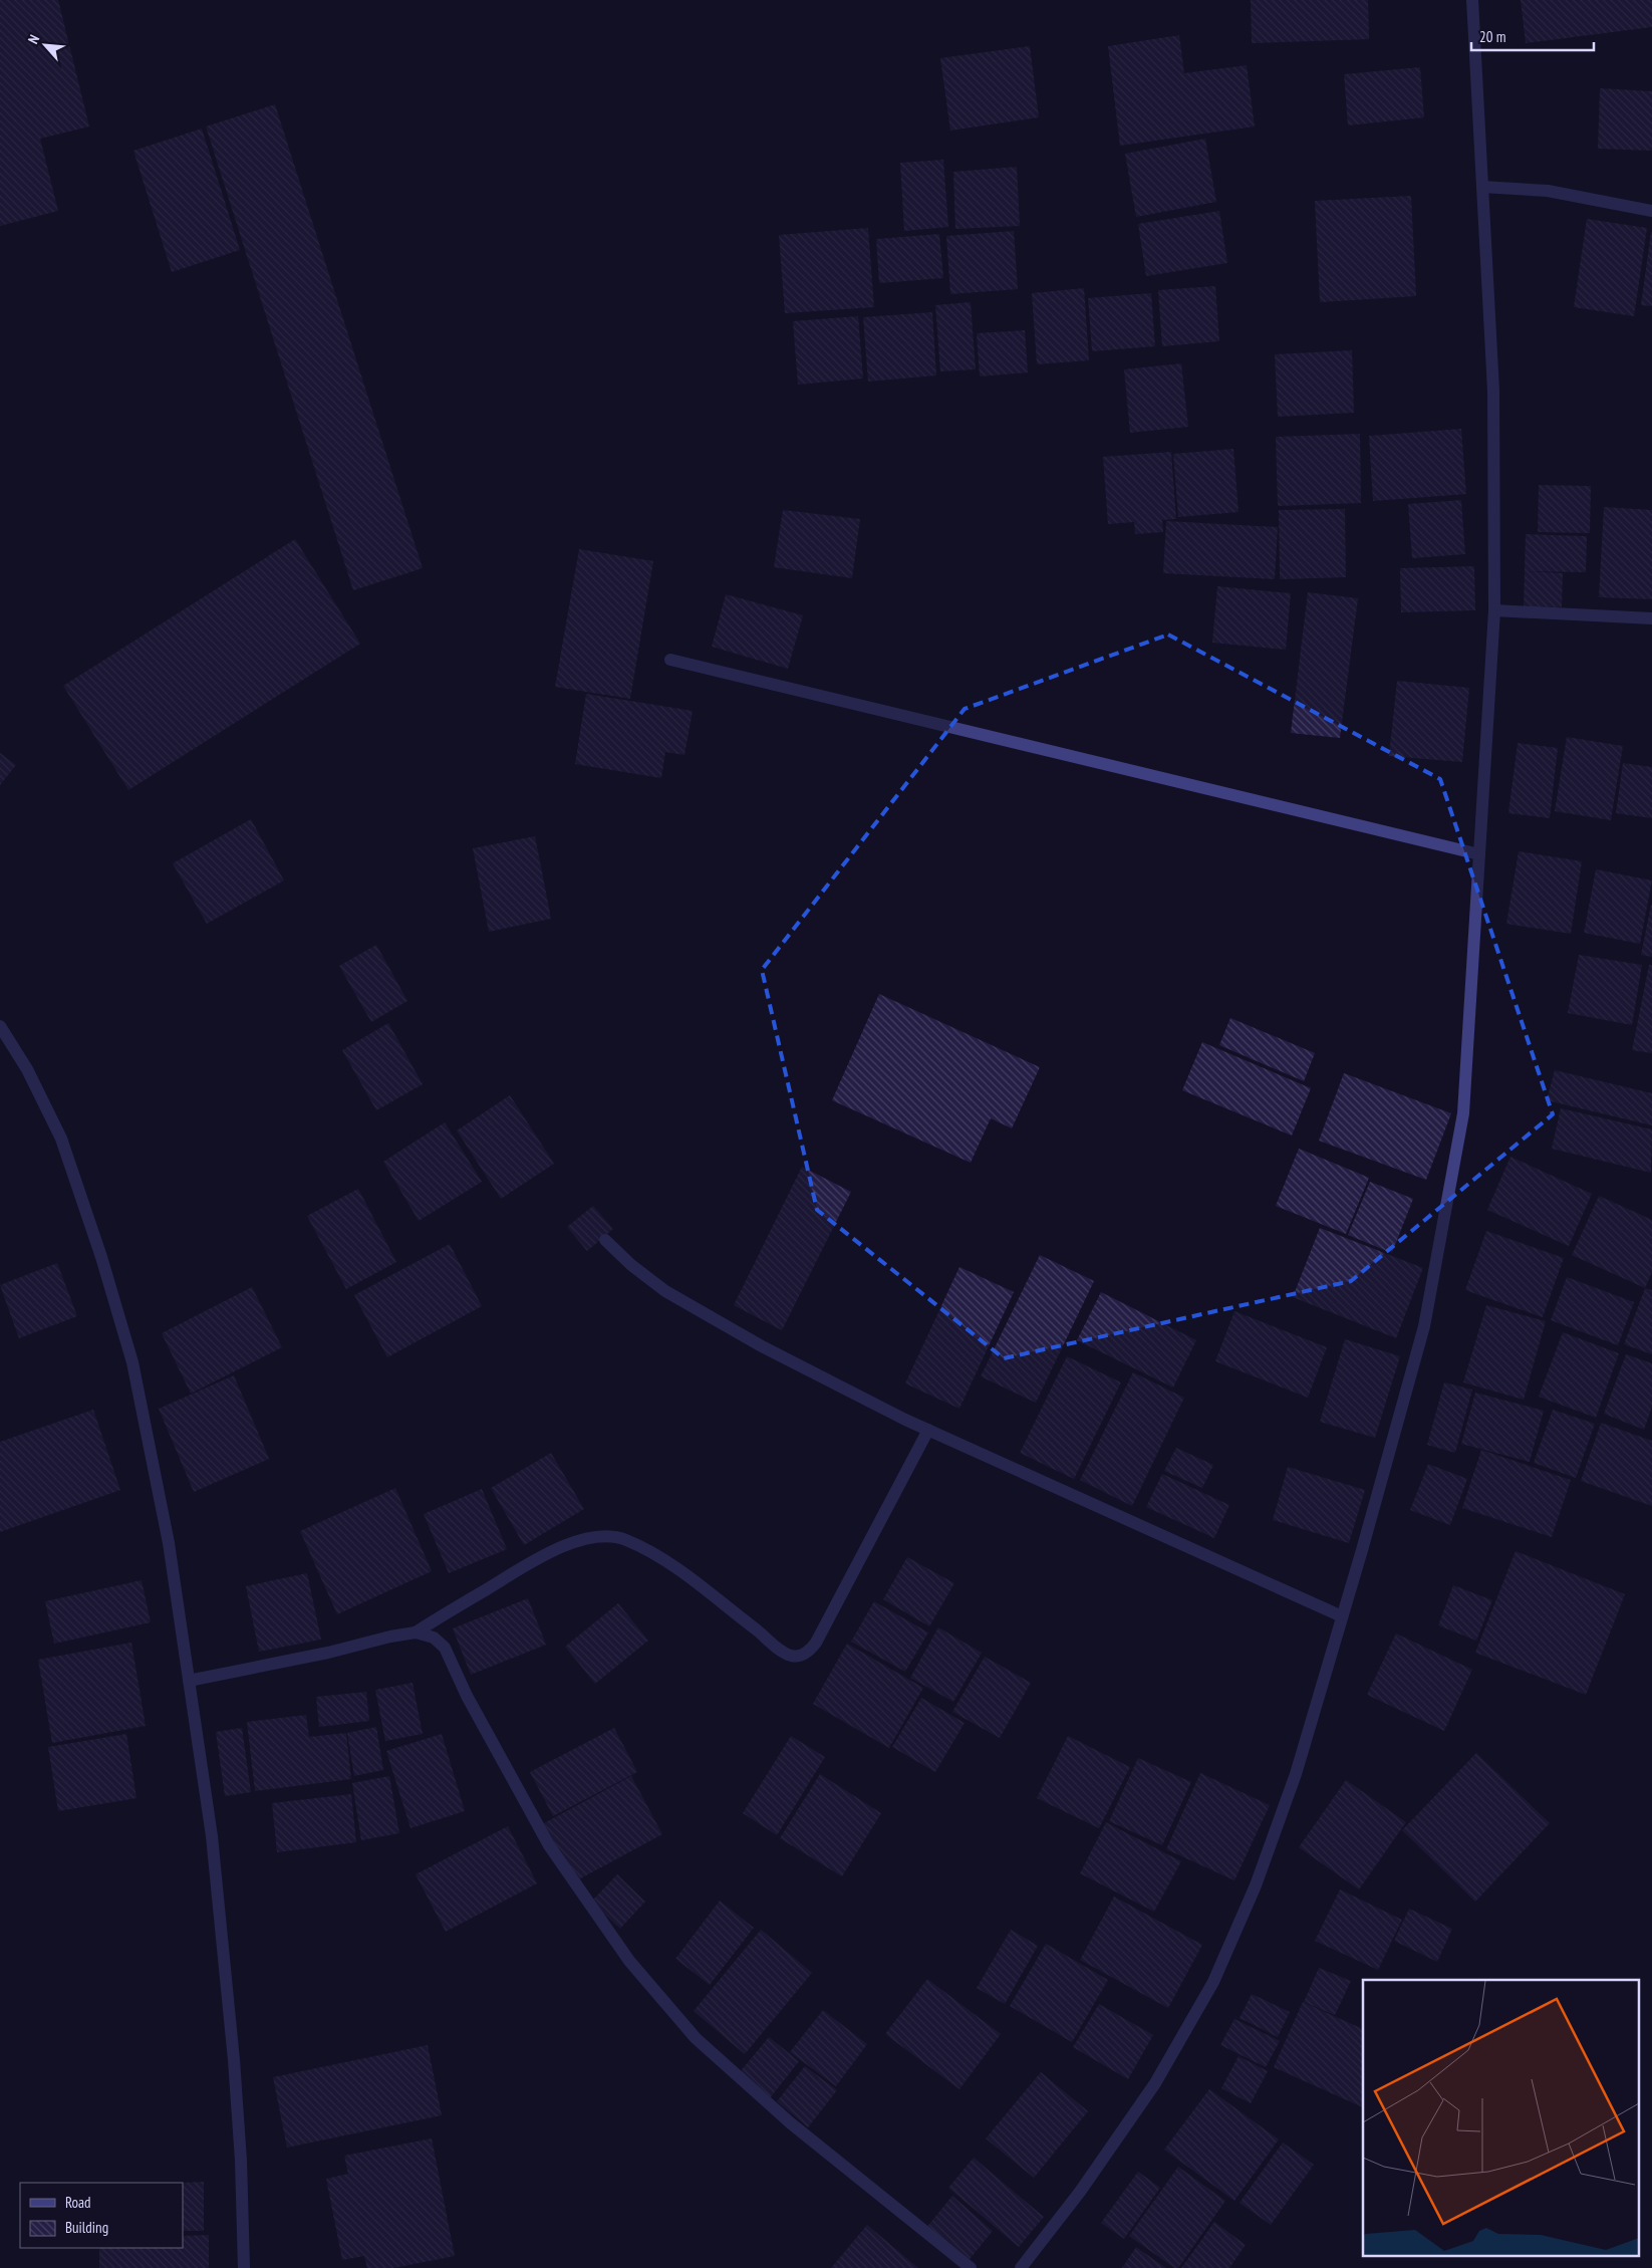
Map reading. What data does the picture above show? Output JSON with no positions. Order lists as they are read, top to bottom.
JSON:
{
  "legend": ["Road", "Building"],
  "scale_bar": "20 m",
  "north": "top left"
}
